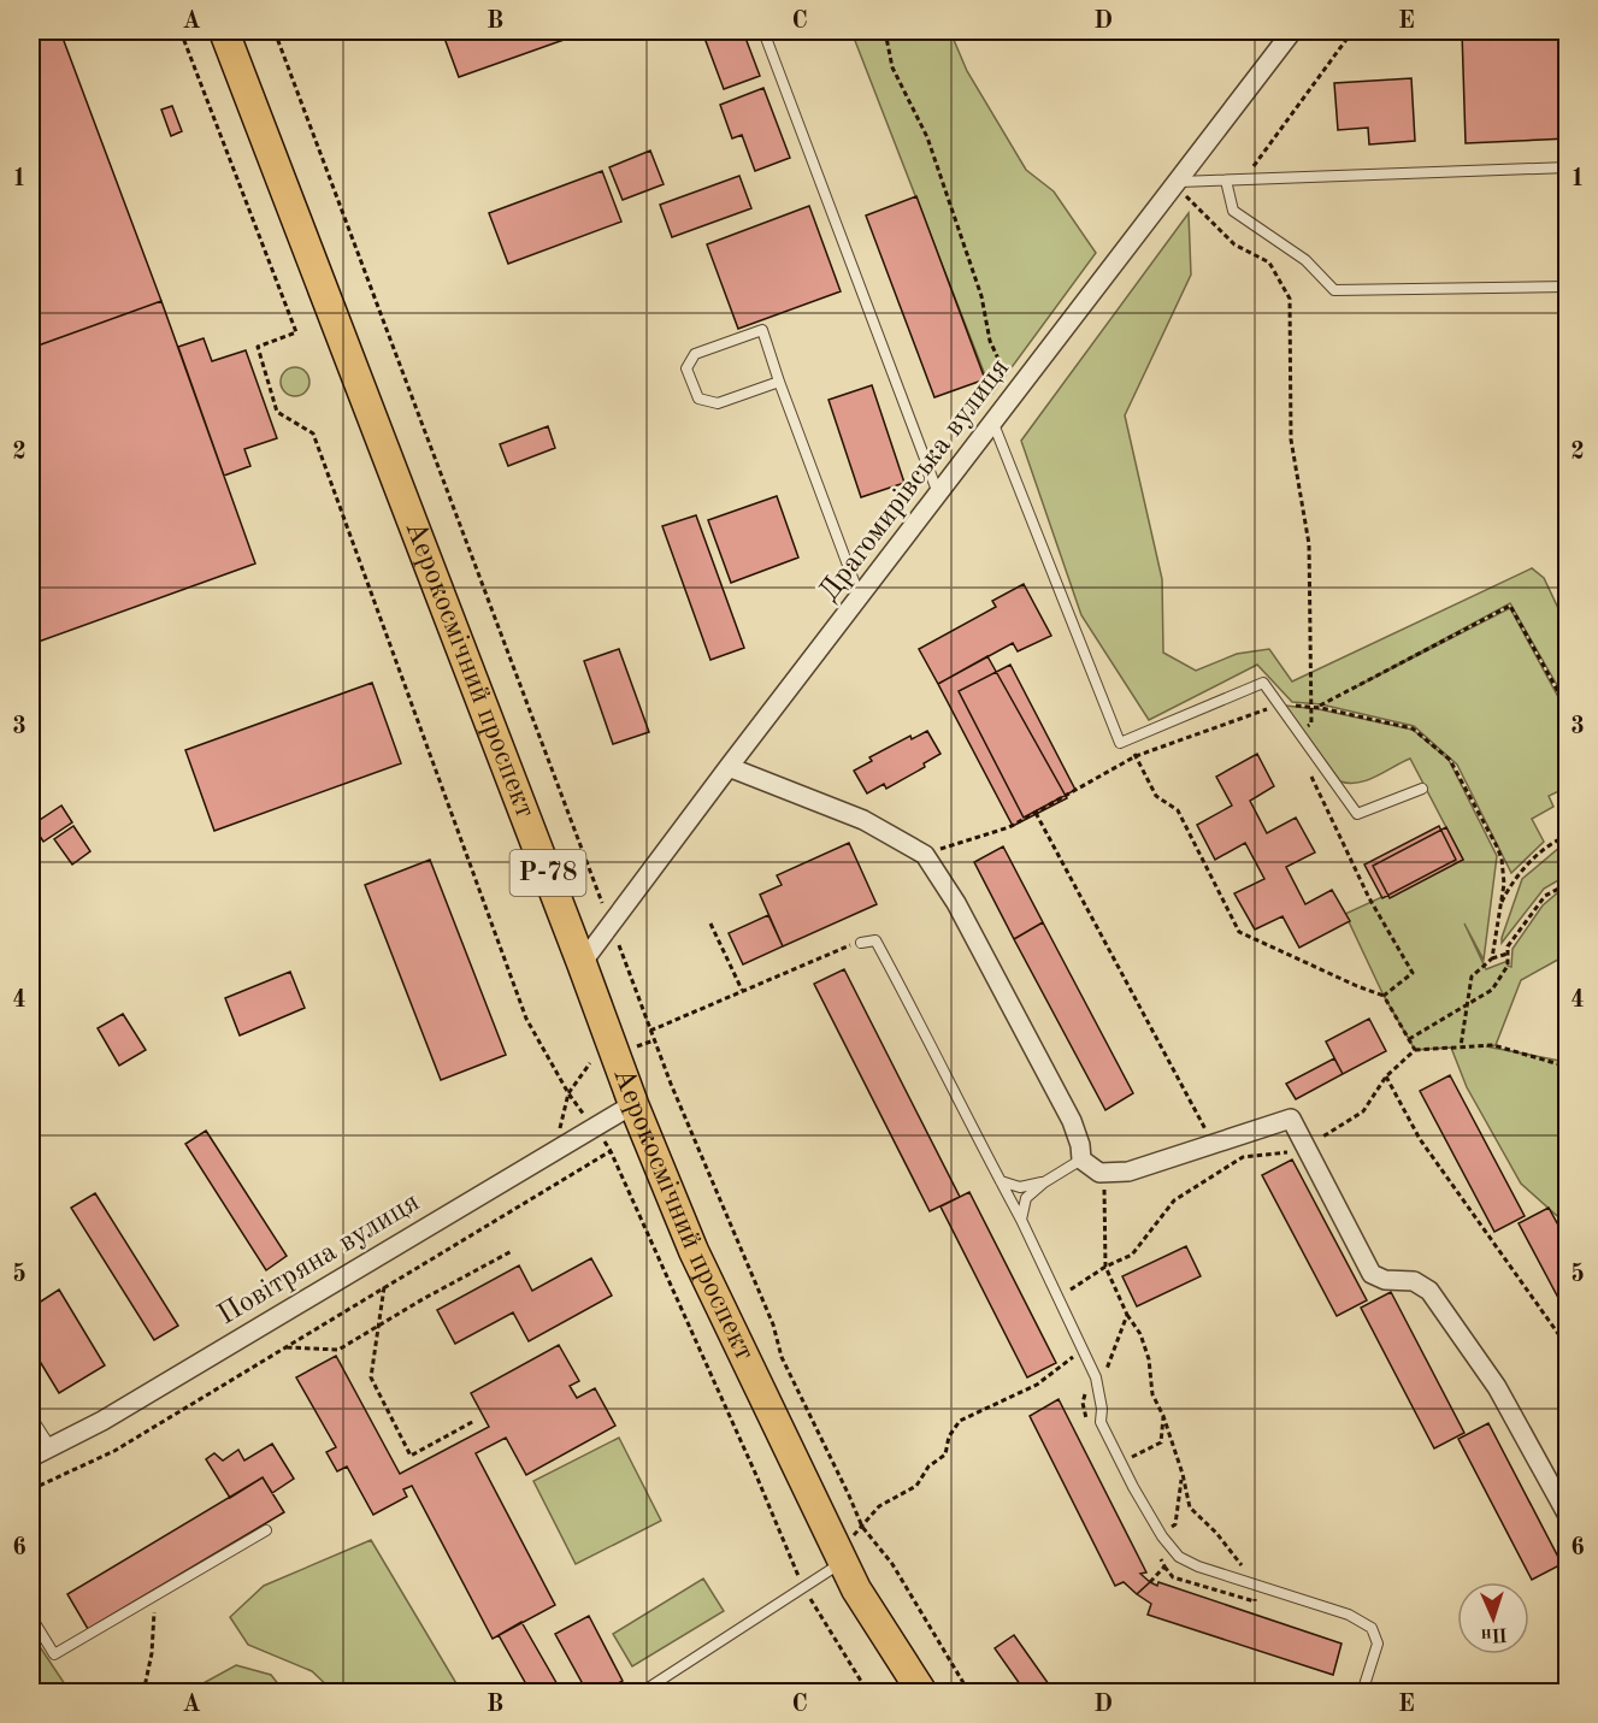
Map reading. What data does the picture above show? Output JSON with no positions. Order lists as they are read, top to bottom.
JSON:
{
  "streets": {
    "highway": ["Аерокосмічний проспект", "Р-78"],
    "street": ["Драгомирівська вулиця", "Повітряна вулиця"]
  },
  "crossings": [
    ["Драгомирівська вулиця", "Аерокосмічний проспект"],
    ["Аерокосмічний проспект", "Повітряна вулиця"]
  ],
  "north": "bottom",
  "grid": {
    "columns": [
      "A",
      "B",
      "C",
      "D",
      "E"
    ],
    "rows": [
      "1",
      "2",
      "3",
      "4",
      "5",
      "6"
    ]
  }
}
